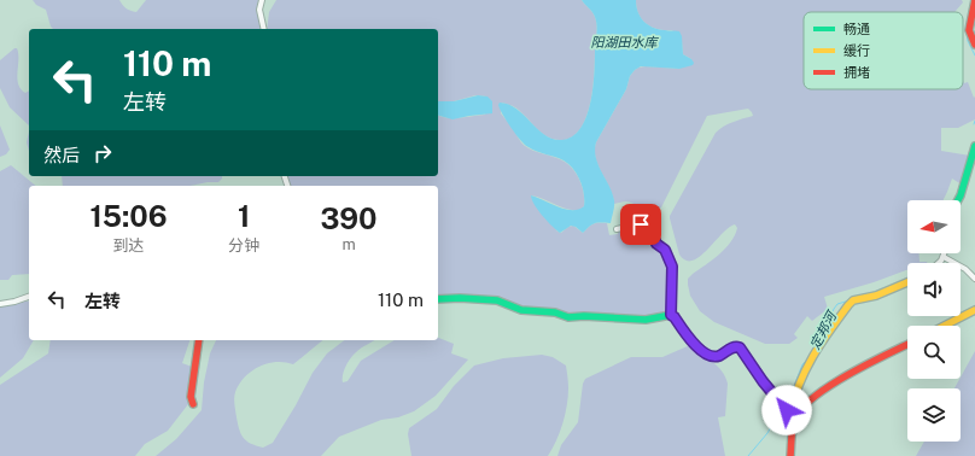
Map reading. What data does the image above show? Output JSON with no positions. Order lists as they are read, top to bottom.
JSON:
{
  "water": ["阳湖田水库", "定邦河"],
  "legend": ["畅通", "缓行", "拥堵"],
  "north": "left",
  "page": {
    "turn": ["110 m", "左转"],
    "then": "然后",
    "eta": [
      "15:06",
      "到达",
      "1",
      "分钟",
      "390",
      "m"
    ],
    "list": [
      {
        "name": "左转",
        "value": "110 m"
      }
    ]
  }
}
